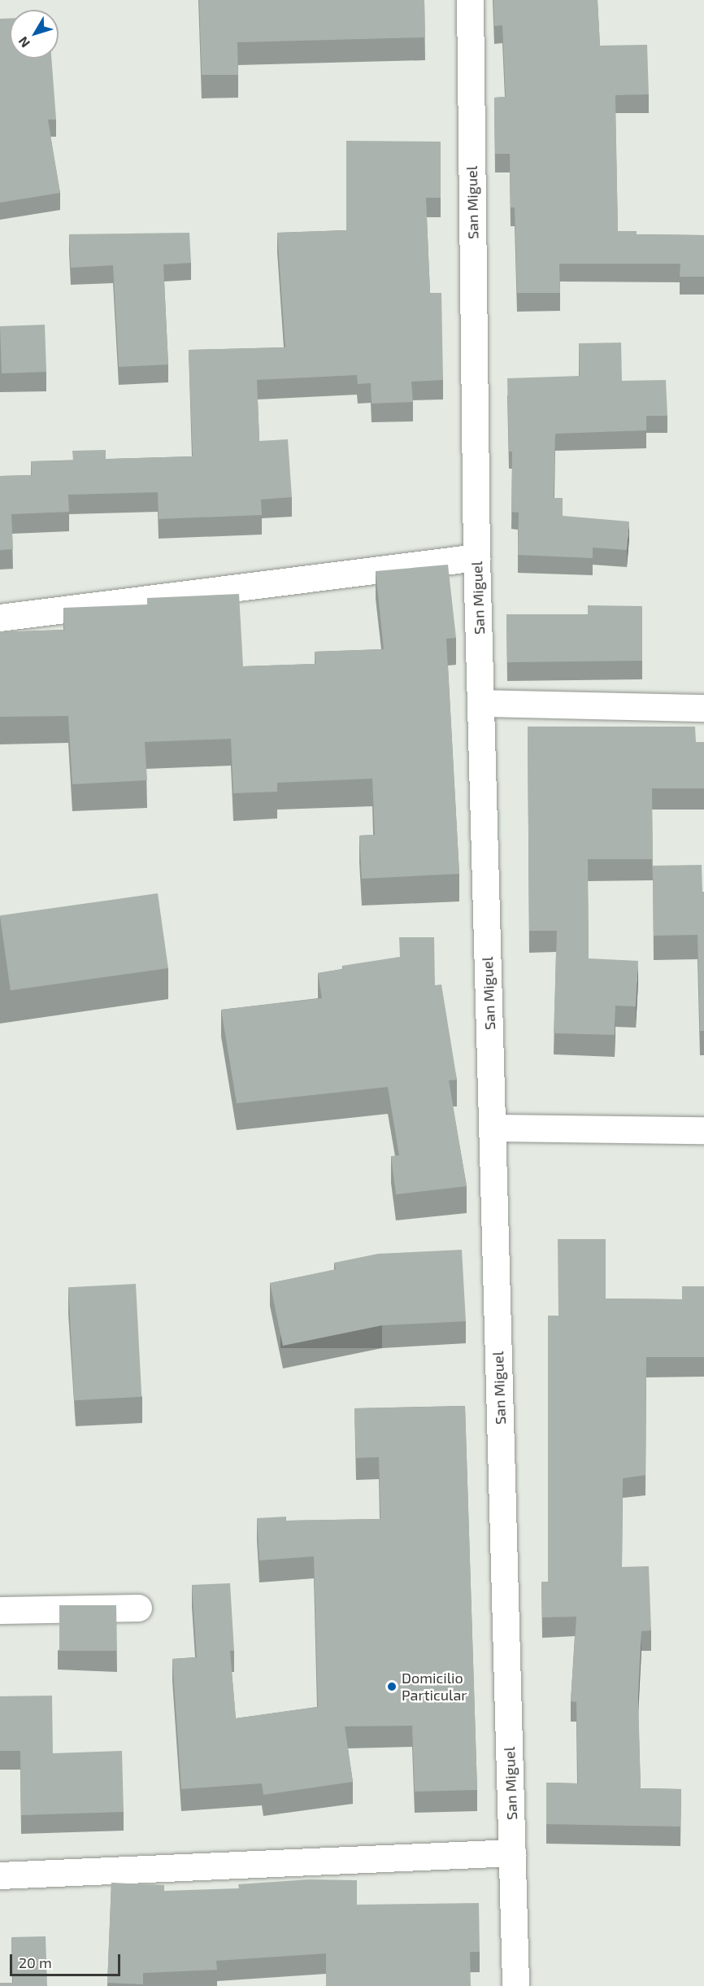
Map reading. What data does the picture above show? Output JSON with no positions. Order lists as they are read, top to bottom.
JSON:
{
  "streets": {
    "street": ["San Miguel"]
  },
  "places": ["Domicilio Particular"],
  "scale_bar": "20 m",
  "north": "bottom left"
}
